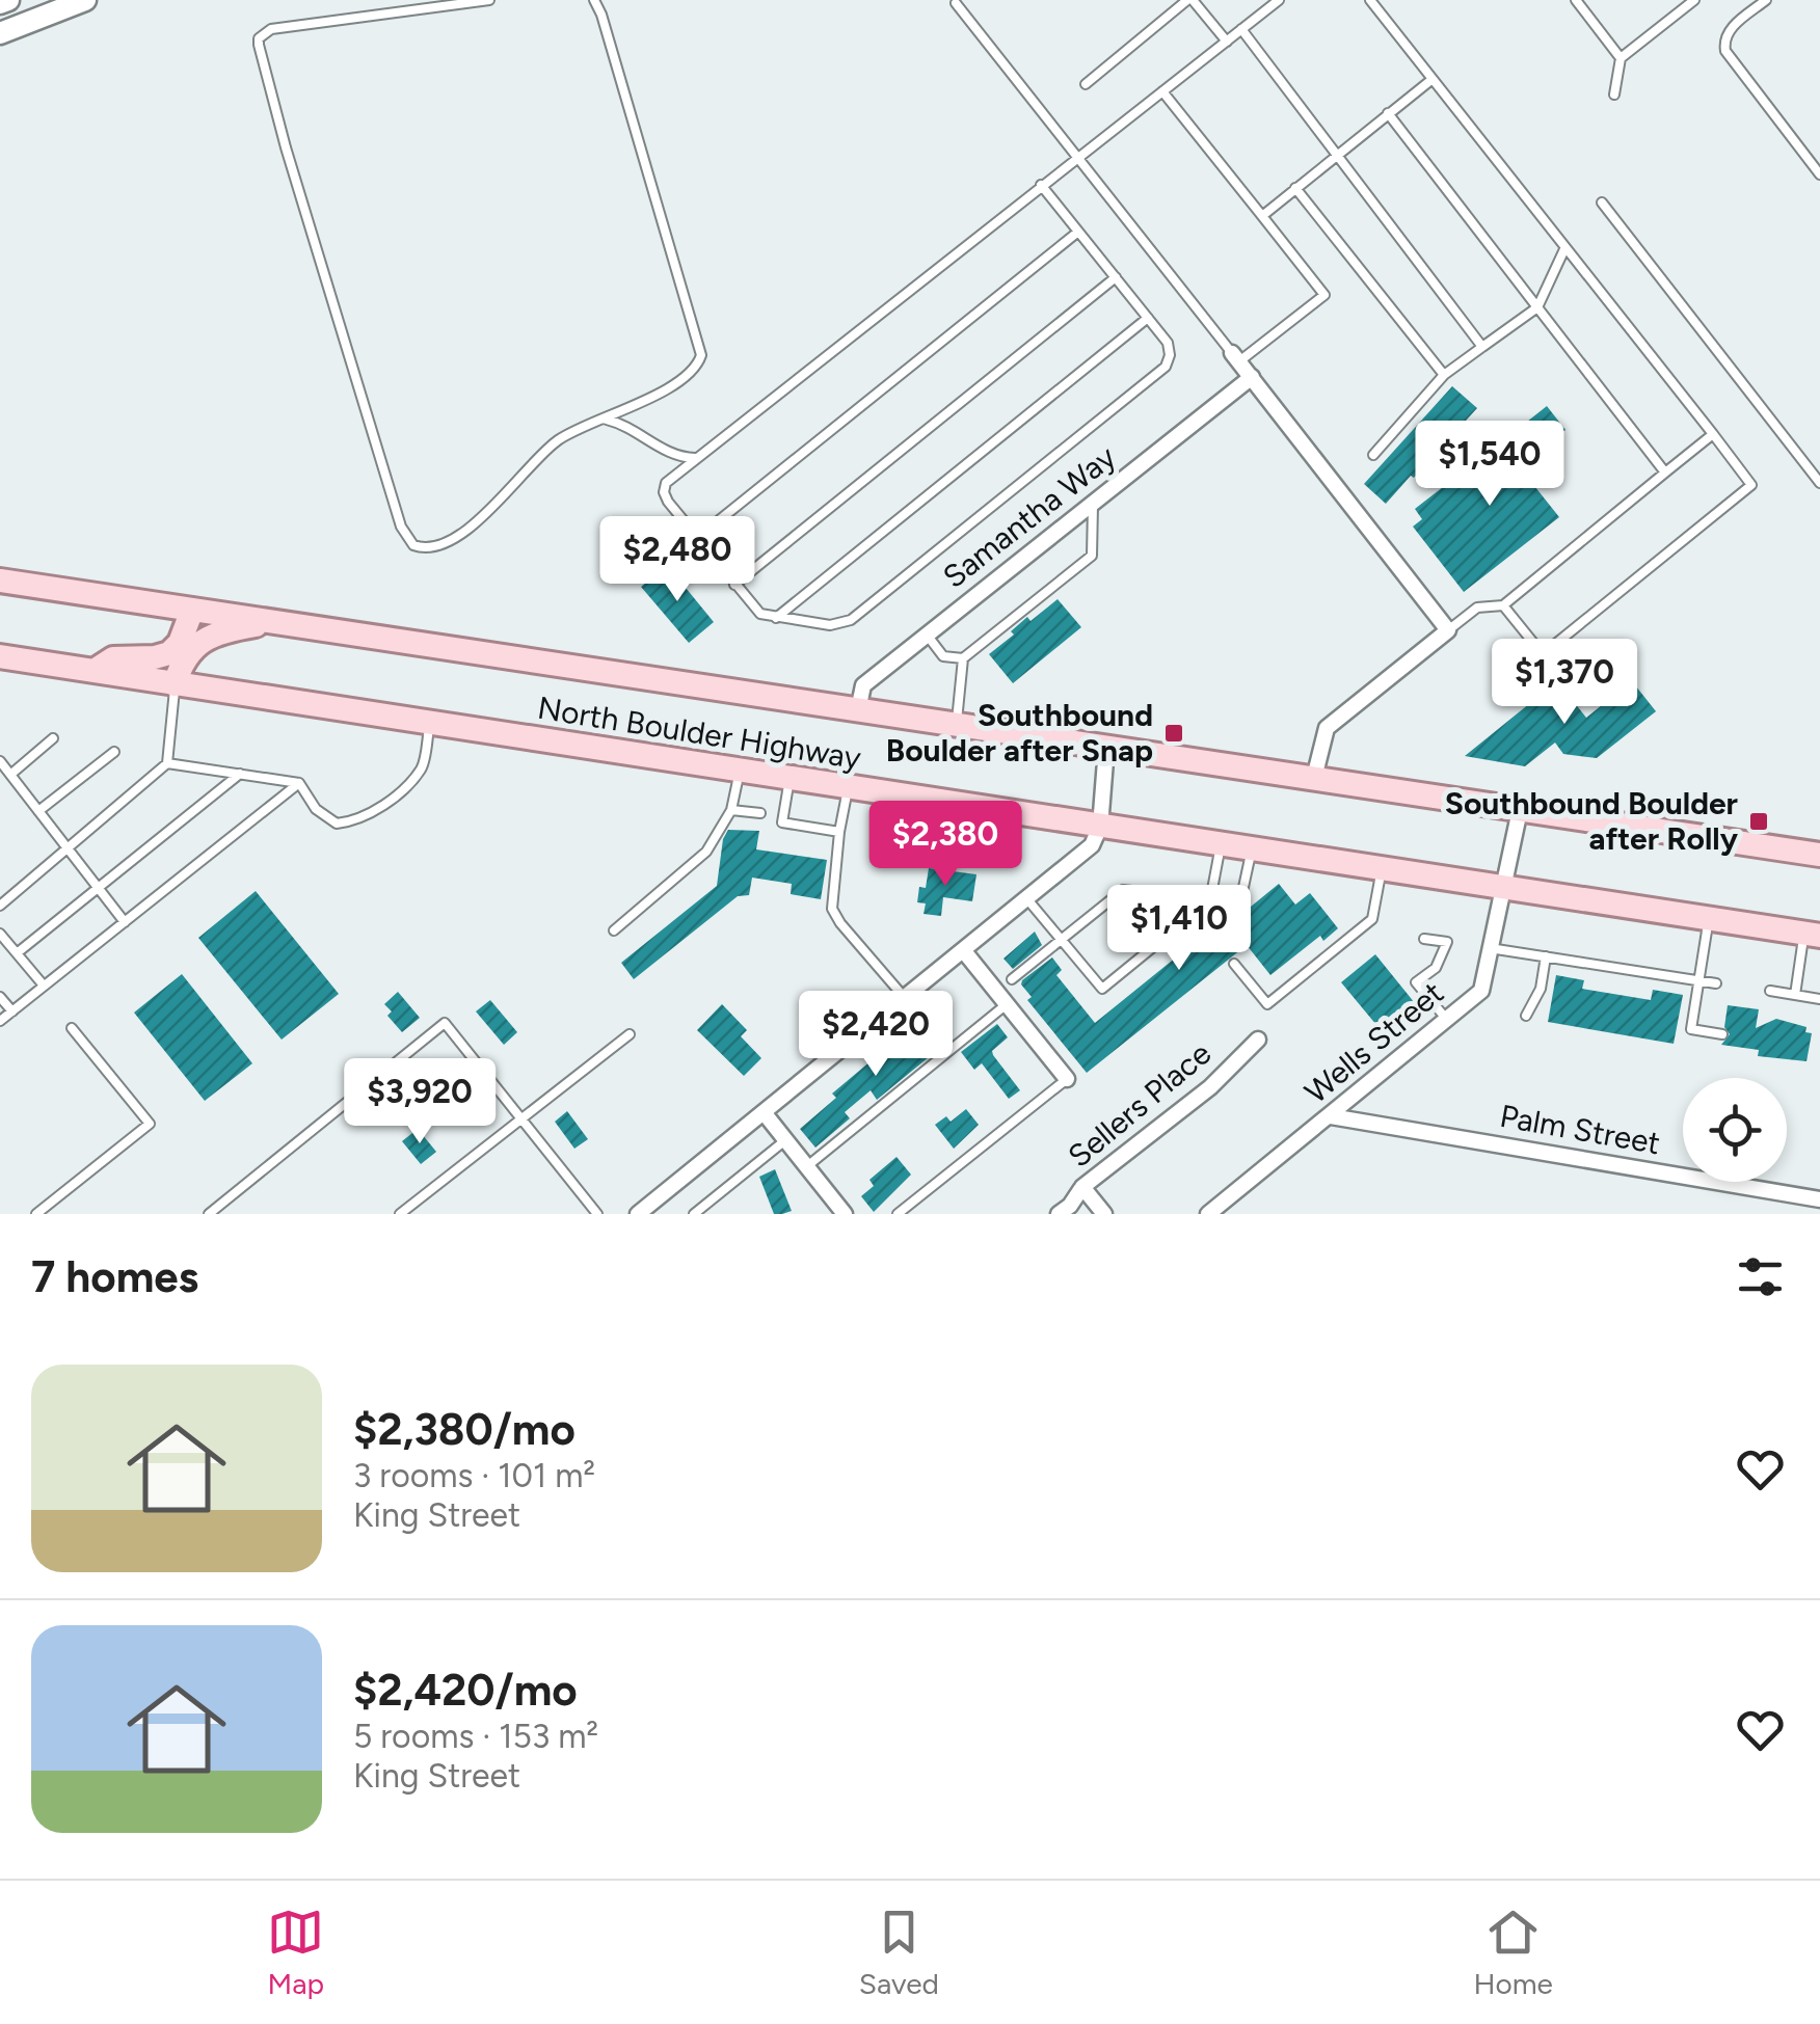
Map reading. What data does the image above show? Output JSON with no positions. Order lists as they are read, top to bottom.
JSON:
{
  "streets": {
    "main road": ["North Boulder Highway"],
    "street": [
      "Samantha Way",
      "Wells Street",
      "Sellers Place",
      "Palm Street"
    ]
  },
  "crossings": [
    ["Samantha Way", "North Boulder Highway"],
    ["North Boulder Highway", "Wells Street"],
    ["Wells Street", "Palm Street"]
  ],
  "places": {
    "transit": ["Southbound Boulder after Snap", "Southbound Boulder after Rolly"]
  },
  "page": {
    "price": [
      "$1,540",
      "$2,480",
      "$1,370",
      "$2,380",
      "$1,410",
      "$2,420",
      "$3,920"
    ],
    "heading": "7 homes",
    "list": [
      {
        "name": "$2,380/mo",
        "note": "3 rooms · 101 m² · King Street"
      },
      {
        "name": "$2,420/mo",
        "note": "5 rooms · 153 m² · King Street"
      }
    ],
    "tabs": ["Map", "Saved", "Home"]
  }
}
